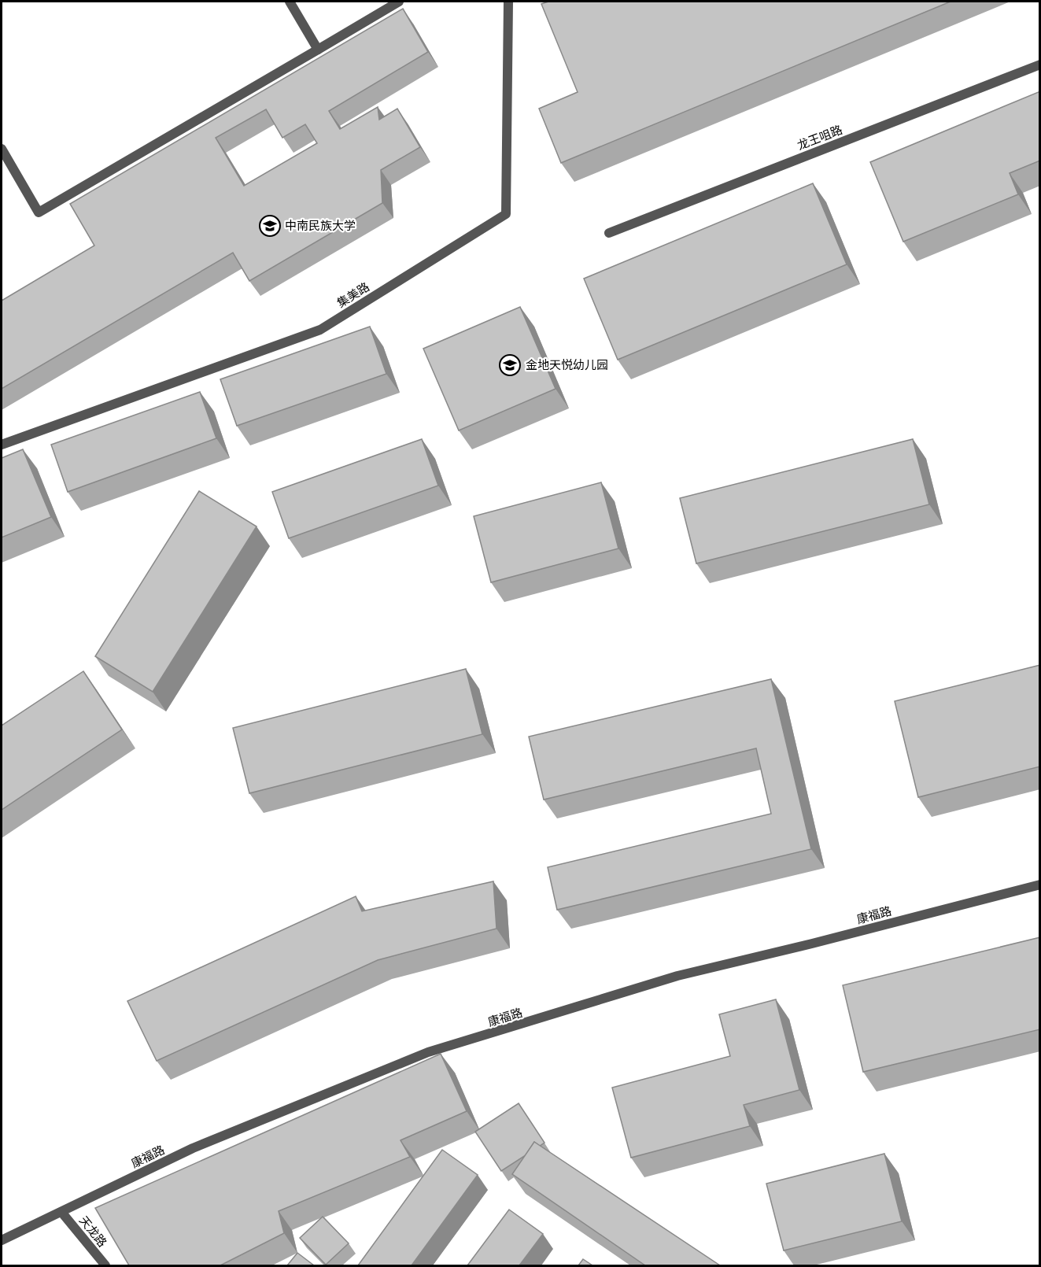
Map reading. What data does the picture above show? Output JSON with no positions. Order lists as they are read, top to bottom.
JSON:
{
  "streets": {
    "street": [
      "龙王咀路",
      "集美路",
      "康福路",
      "天龙路"
    ]
  },
  "crossings": [
    ["康福路", "天龙路"]
  ],
  "places": {
    "school or university": ["中南民族大学", "金地天悦幼儿园"]
  }
}
